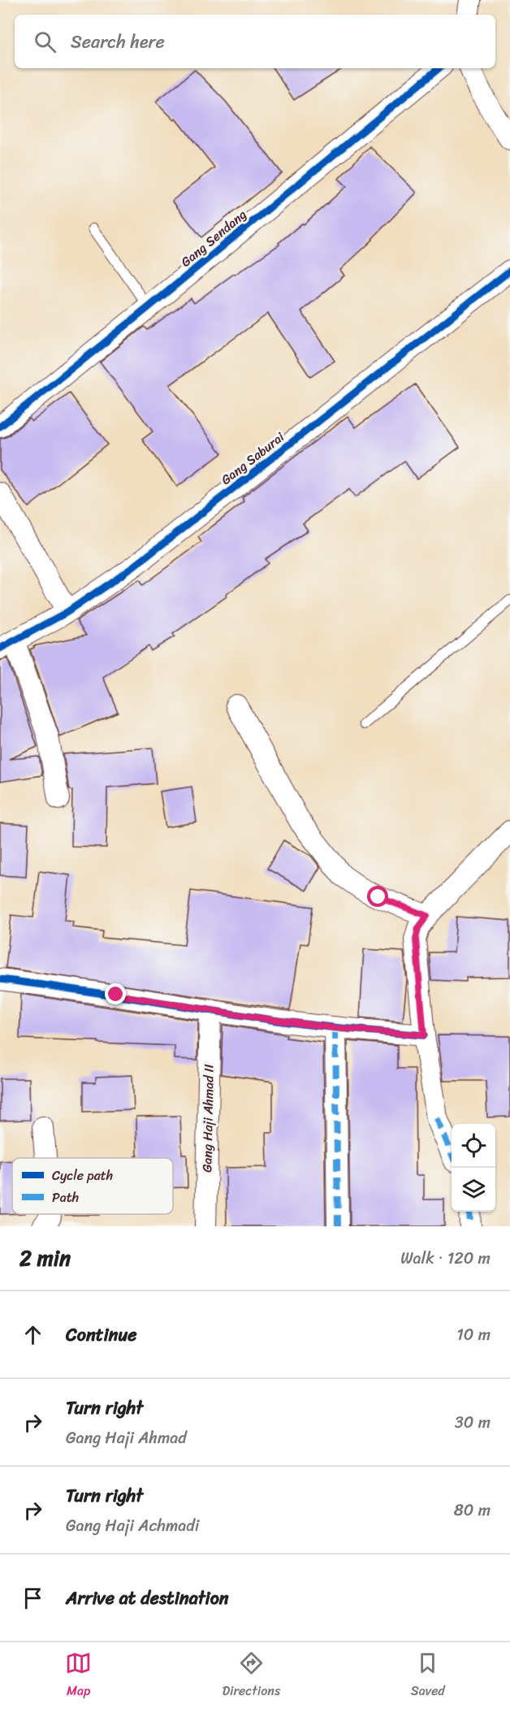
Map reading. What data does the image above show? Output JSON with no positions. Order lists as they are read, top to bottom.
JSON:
{
  "streets": {
    "street": ["Gang Sendang", "Gang Saburai", "Gang Haji Ahmad II"]
  },
  "legend": ["Cycle path", "Path"],
  "page": {
    "search": "Search here",
    "heading": ["2 min", "Walk · 120 m"],
    "list": [
      ["Continue", "10 m"],
      ["Turn right", "Gang Haji Ahmad", "30 m"],
      ["Turn right", "Gang Haji Achmadi", "80 m"],
      "Arrive at destination"
    ],
    "nav": ["Map", "Directions", "Saved"]
  }
}
